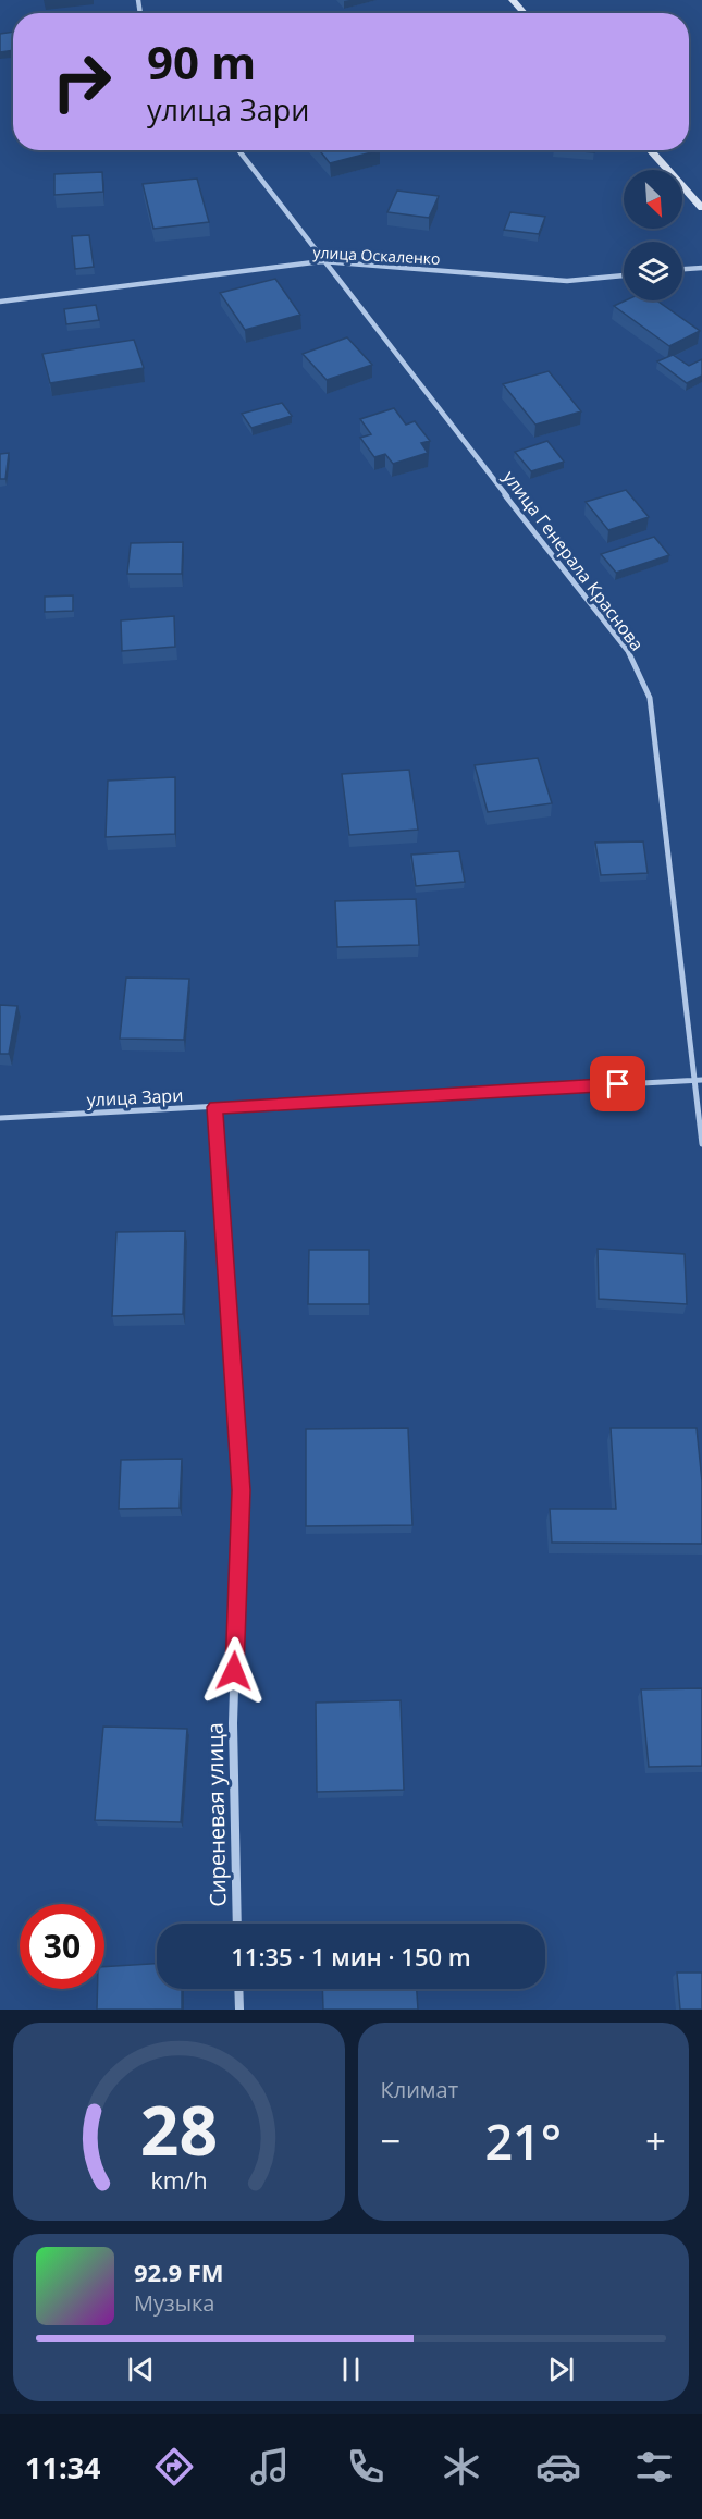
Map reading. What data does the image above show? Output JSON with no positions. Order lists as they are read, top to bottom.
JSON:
{
  "streets": {
    "street": [
      "улица Оскаленко",
      "улица Генерала Краснова",
      "улица Зари",
      "Сиреневая улица"
    ]
  },
  "crossings": [
    ["улица Оскаленко", "улица Генерала Краснова"],
    ["улица Генерала Краснова", "улица Зари"],
    ["улица Зари", "Сиреневая улица"]
  ],
  "north": "bottom right",
  "page": {
    "turn": ["90 m", "улица Зари"],
    "limit": "30",
    "trip": "11:35 · 1 мин · 150 m",
    "tile": "Климат",
    "heat": ["−", "21°", "+"],
    "song": ["92.9 FM", "Музыка"],
    "tabs": "11:34",
    "gauge": ["28", "km/h"]
  }
}
